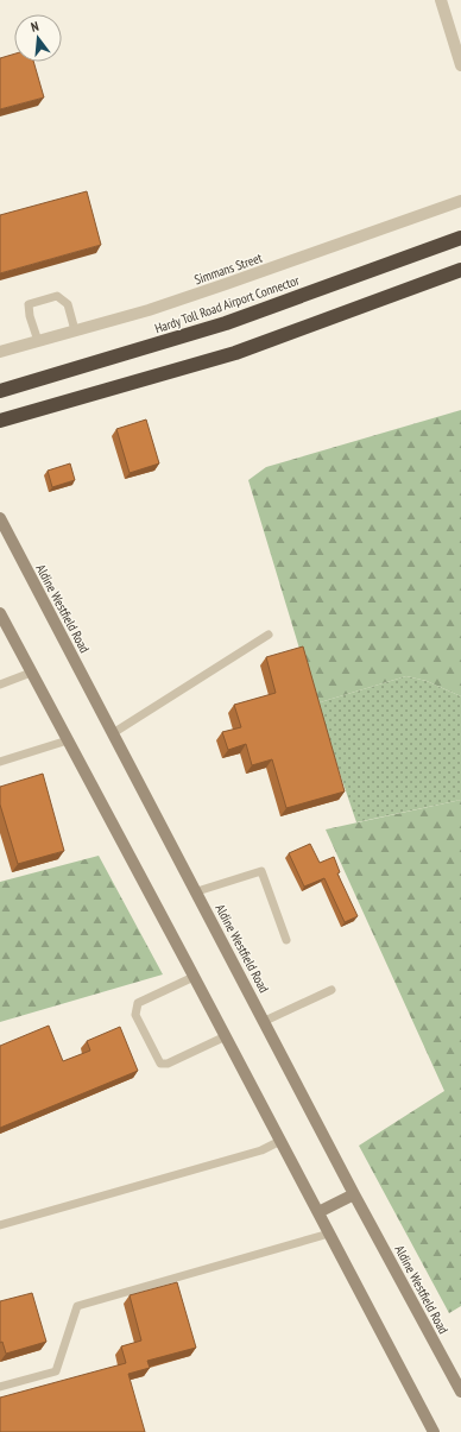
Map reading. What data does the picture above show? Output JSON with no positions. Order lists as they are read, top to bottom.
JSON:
{
  "streets": {
    "highway": ["Hardy Toll Road Airport Connector"],
    "main road": ["Aldine Westfield Road"],
    "street": ["Simmans Street"]
  },
  "north": "top"
}
